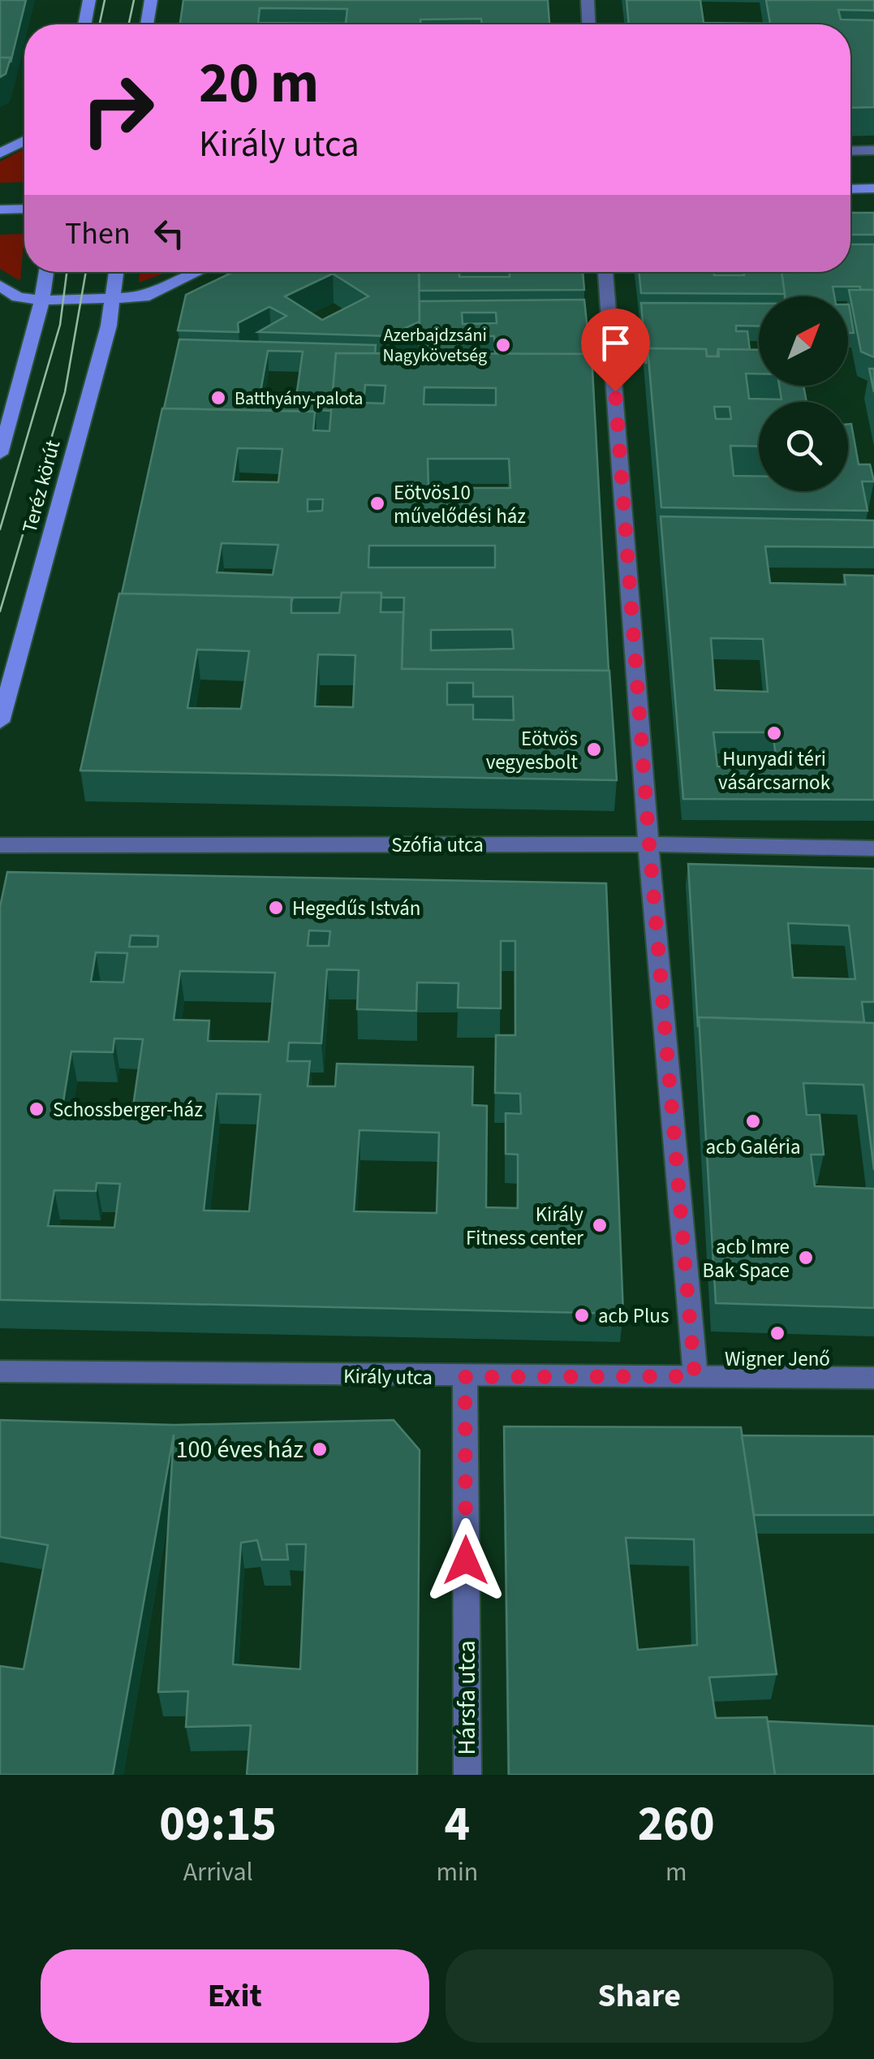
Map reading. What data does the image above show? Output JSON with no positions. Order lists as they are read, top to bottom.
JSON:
{
  "streets": {
    "main road": ["Teréz körút"],
    "street": ["Szófia utca", "Király utca", "Hársfa utca"]
  },
  "crossings": [
    ["Király utca", "Hársfa utca"]
  ],
  "places": [
    "Azerbajdzsáni Nagykövetség",
    "Batthyány-palota",
    "Eötvös10 művelődési ház",
    "Hunyadi téri vásárcsarnok",
    "Eötvös vegyesbolt",
    "Hegedűs István",
    "Schossberger-ház",
    "acb Galéria",
    "Király Fitness center",
    "acb Imre Bak Space",
    "acb Plus",
    "Wigner Jenő",
    "100 éves ház"
  ],
  "north": "top right",
  "page": {
    "turn": ["20 m", "Király utca"],
    "then": "Then",
    "eta": [
      "09:15",
      "Arrival",
      "4",
      "min",
      "260",
      "m"
    ],
    "buttons": ["Exit", "Share"]
  }
}
